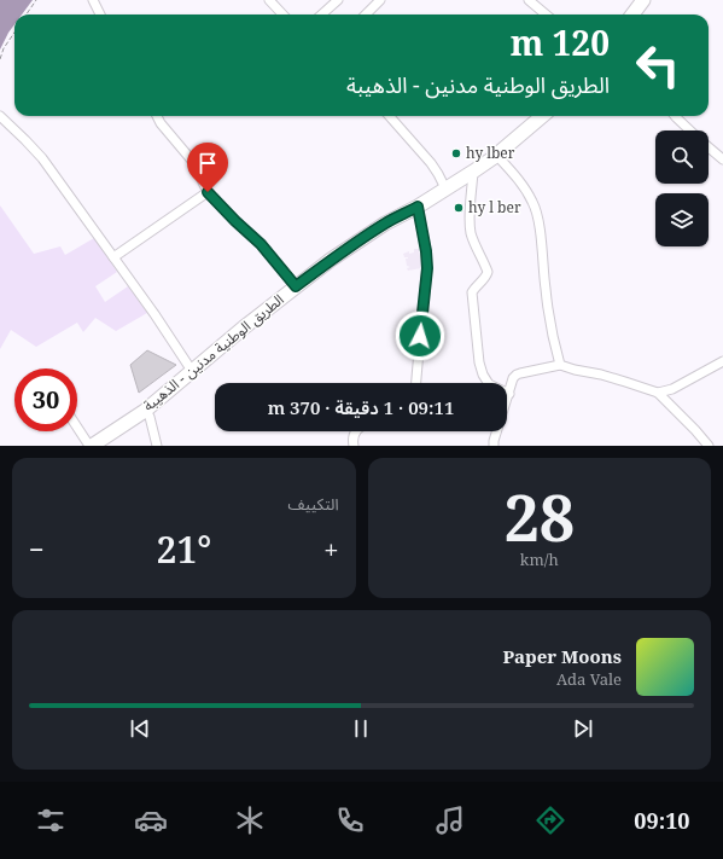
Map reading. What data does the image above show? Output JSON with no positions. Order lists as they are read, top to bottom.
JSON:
{
  "streets": {
    "main road": ["الطريق الوطنية مدنين - الذهيبة"]
  },
  "places": ["hy lber", "hy l ber"],
  "page": {
    "turn": ["120 m", "الطريق الوطنية مدنين - الذهيبة"],
    "limit": "30",
    "trip": "09:11 · 1 دقيقة · 370 m",
    "tile": [
      ["28", "km/h"],
      "التكييف"
    ],
    "heat": ["−", "21°", "+"],
    "song": ["Paper Moons", "Ada Vale"],
    "tabs": "09:10"
  }
}
